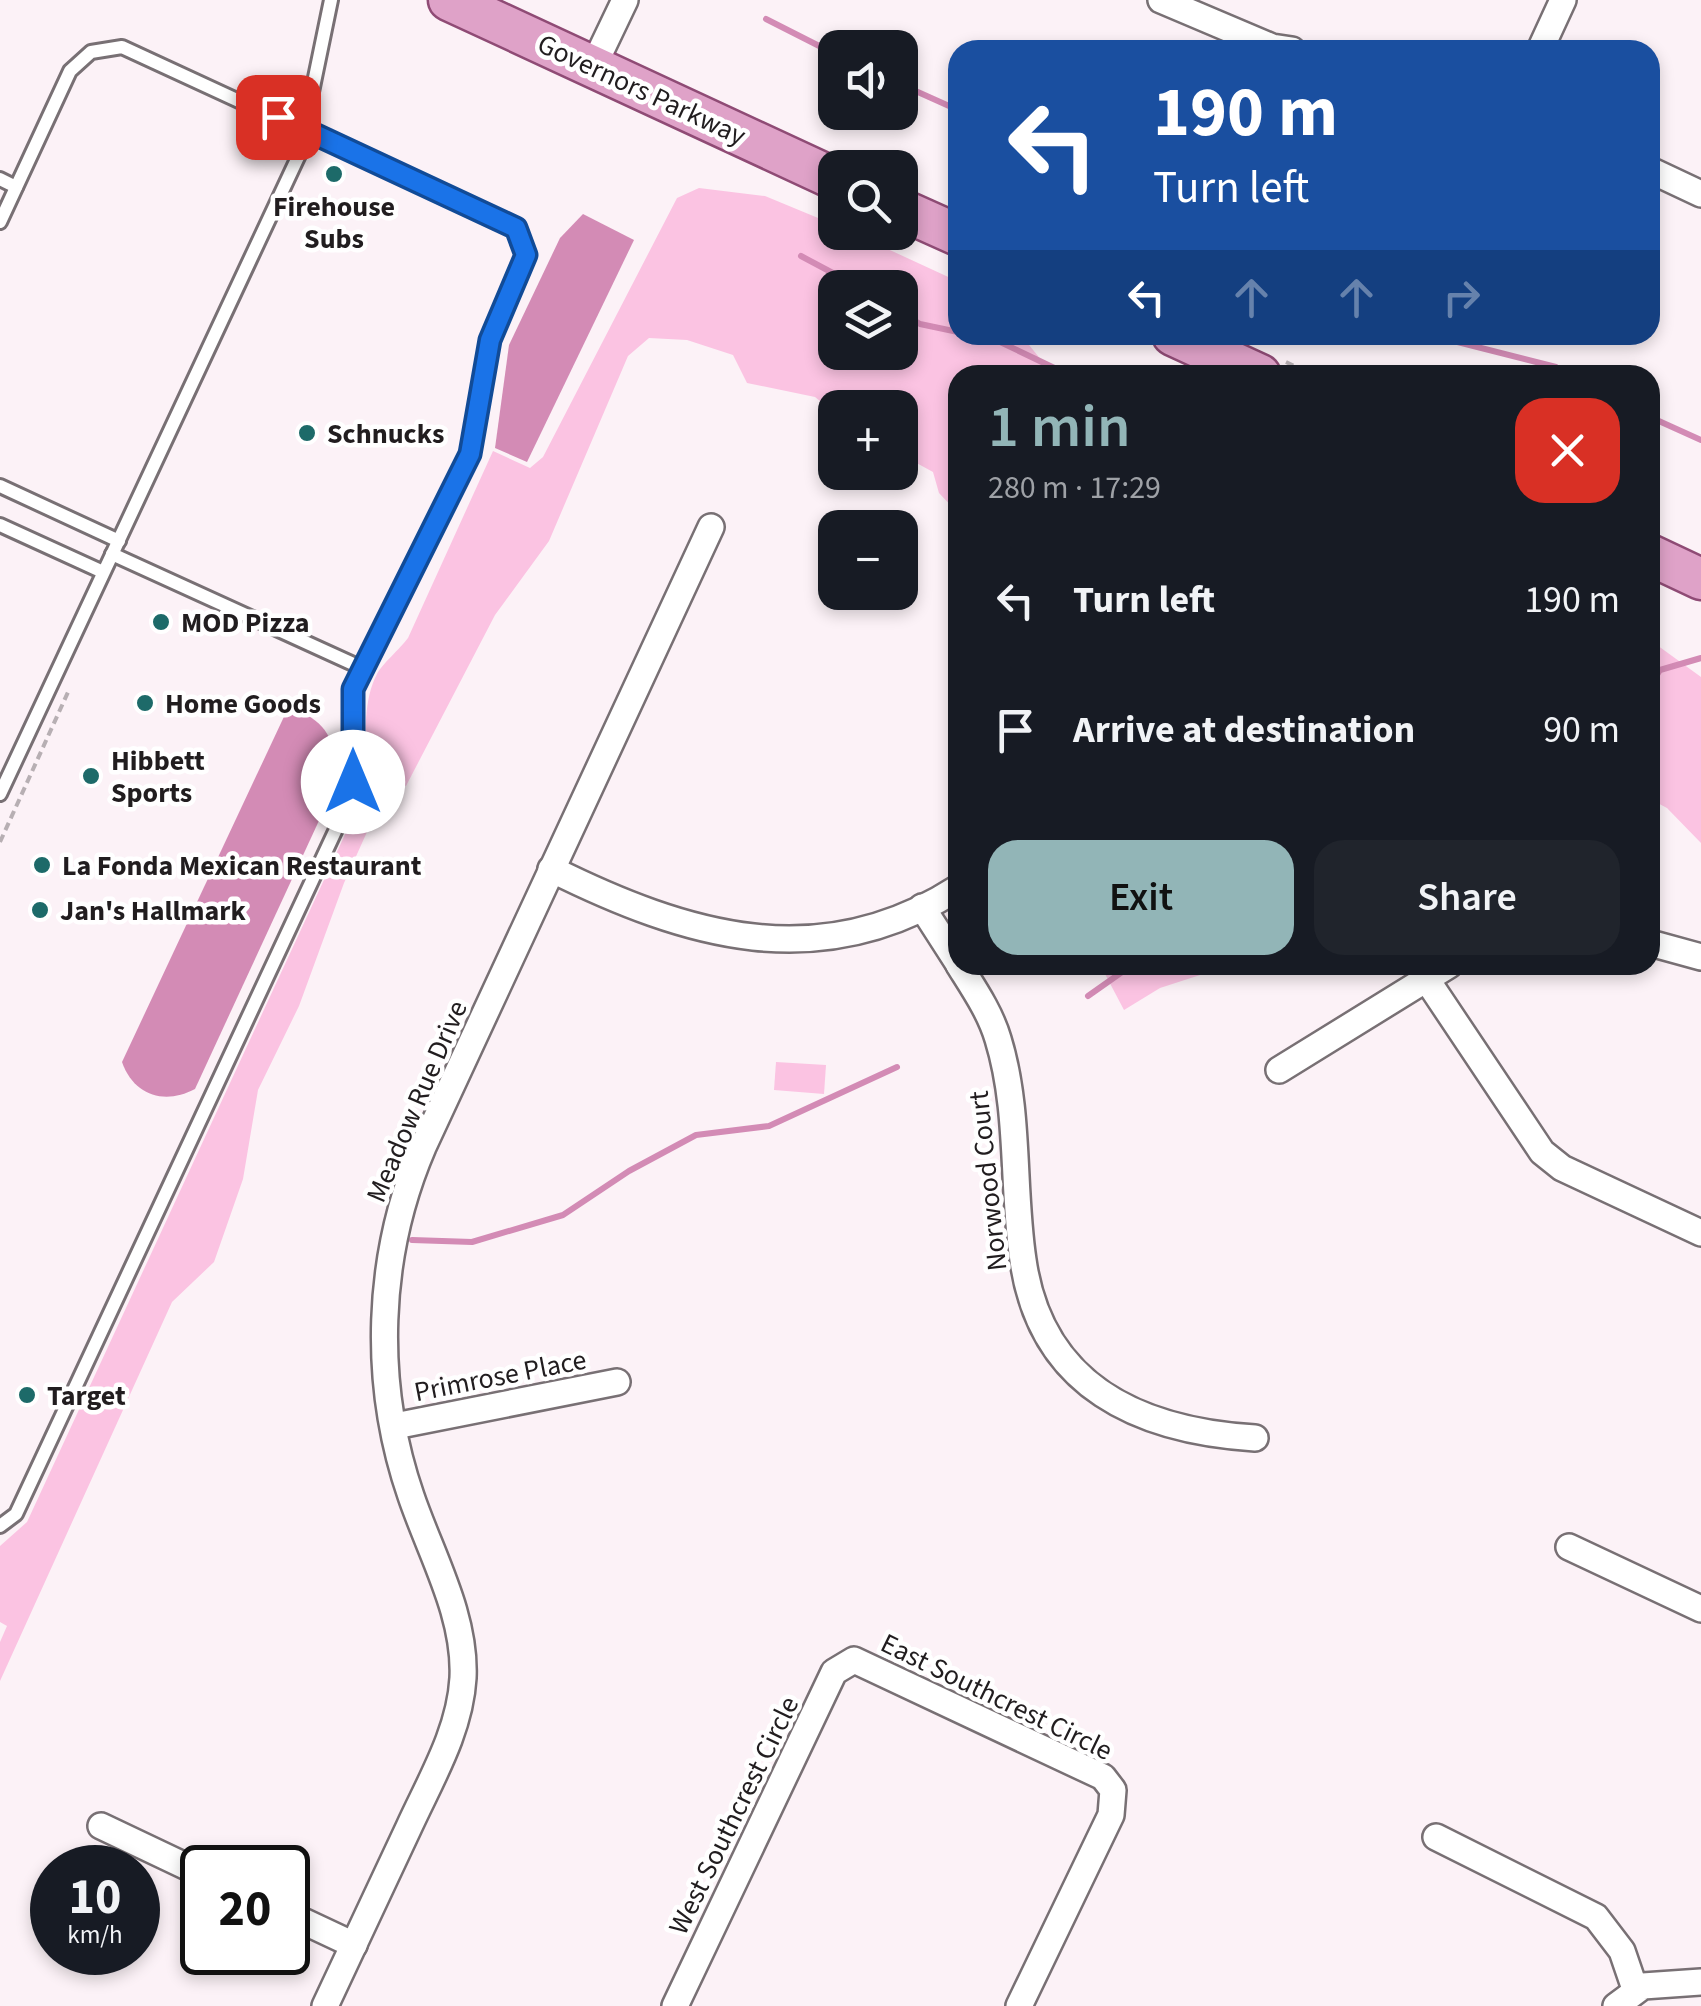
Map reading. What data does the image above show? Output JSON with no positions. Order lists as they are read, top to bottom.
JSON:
{
  "streets": {
    "main road": ["Governors Parkway"],
    "street": [
      "Meadow Rue Drive",
      "Norwood Court",
      "Primrose Place",
      "East Southcrest Circle",
      "West Southcrest Circle"
    ]
  },
  "crossings": [
    ["Meadow Rue Drive", "Primrose Place"],
    ["East Southcrest Circle", "West Southcrest Circle"]
  ],
  "places": [
    "Firehouse Subs",
    "Schnucks",
    "MOD Pizza",
    "Home Goods",
    "Hibbett Sports",
    "La Fonda Mexican Restaurant",
    "Jan's Hallmark",
    "Target"
  ],
  "page": {
    "map_buttons": ["+", "−"],
    "turn": ["190 m", "Turn left"],
    "heading": ["1 min", "280 m · 17:29"],
    "list": [
      {
        "name": "Turn left",
        "value": "190 m"
      },
      {
        "name": "Arrive at destination",
        "value": "90 m"
      }
    ],
    "buttons": ["Exit", "Share"],
    "speed": "10 km/h",
    "limit": "20"
  }
}
